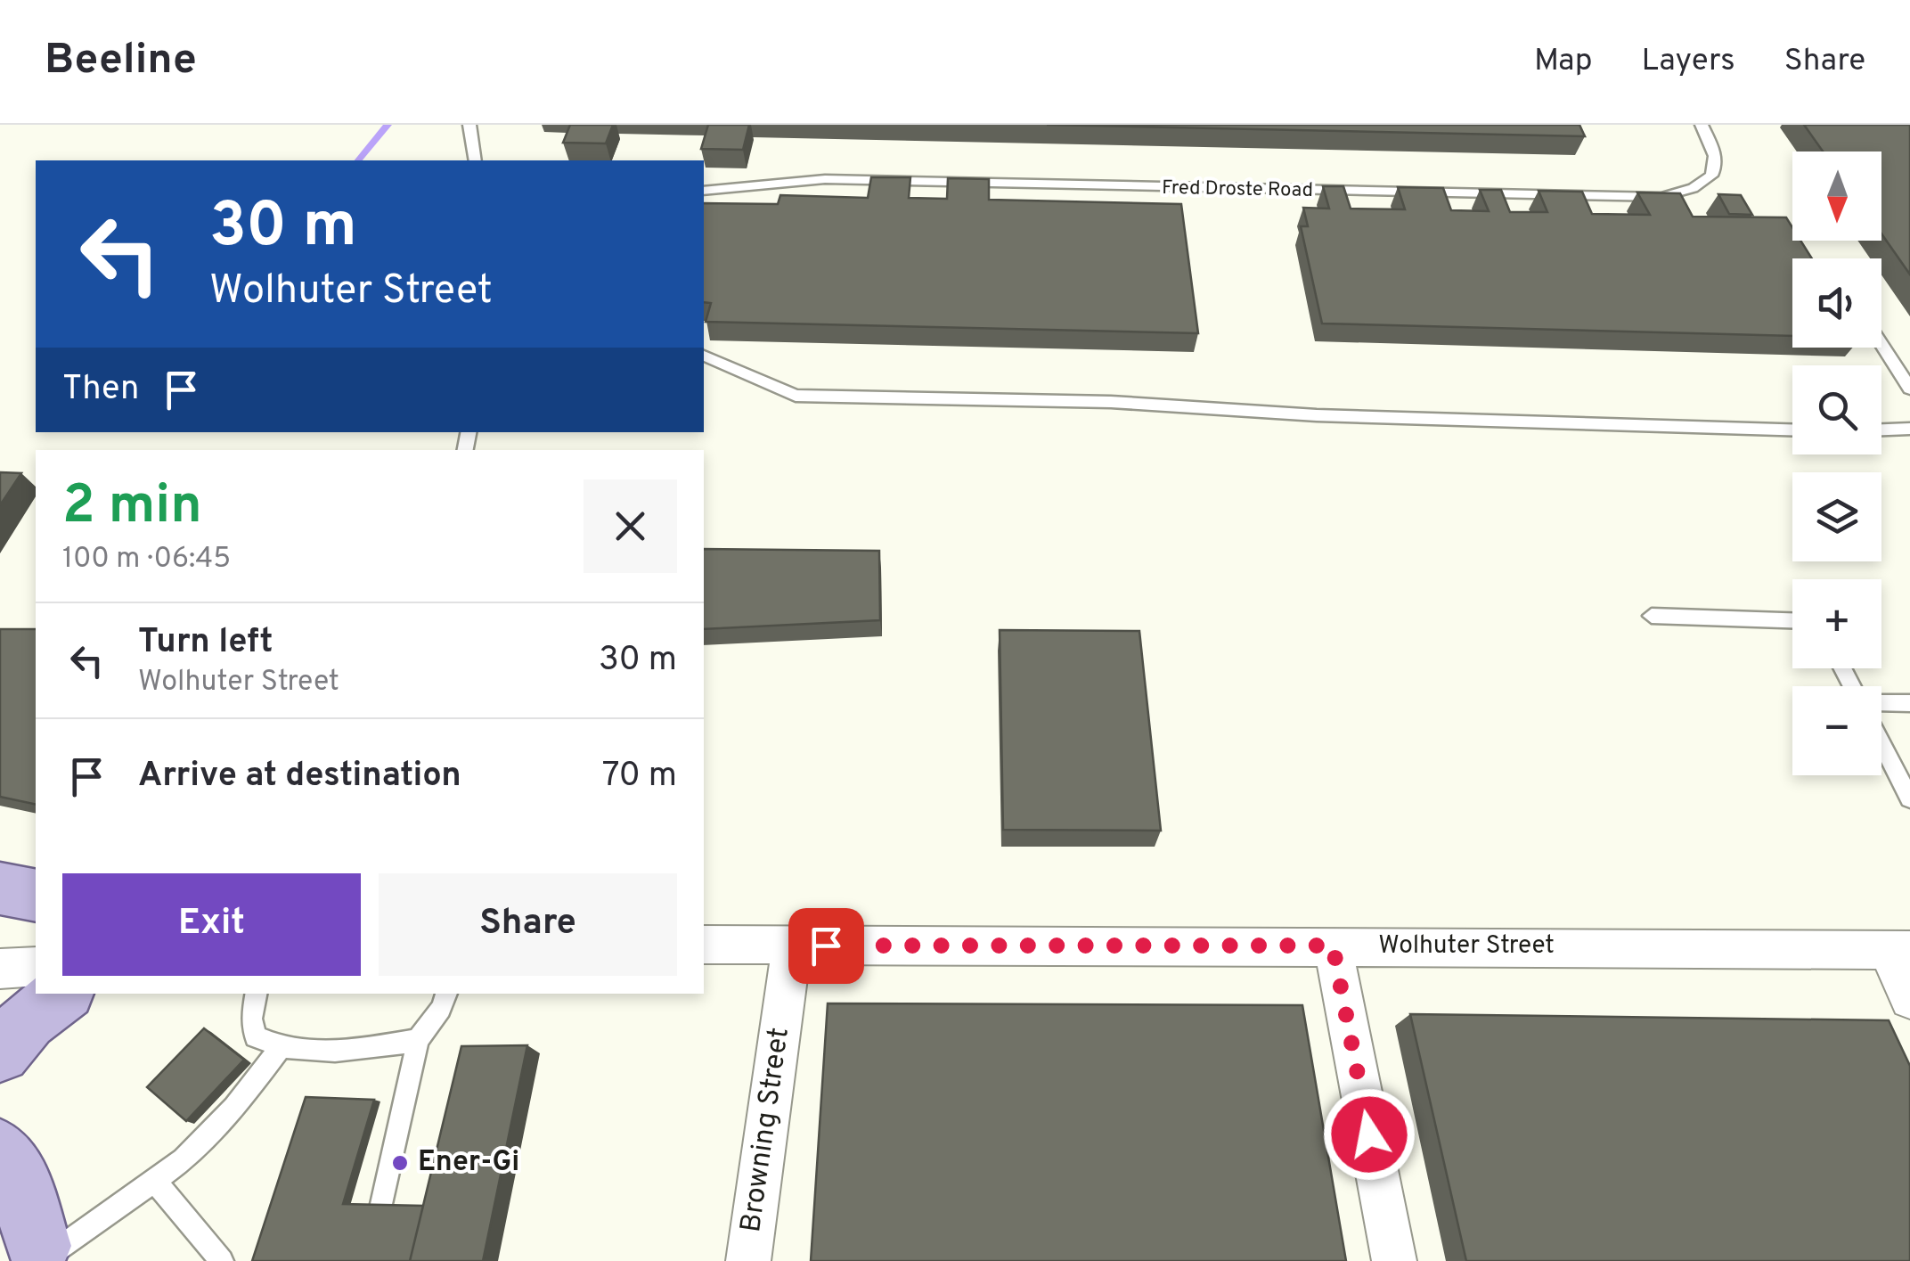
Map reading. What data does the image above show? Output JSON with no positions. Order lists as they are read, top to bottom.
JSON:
{
  "streets": {
    "street": ["Wolhuter Street", "Browning Street"],
    "lane": ["Fred Droste Road"]
  },
  "crossings": [
    ["Wolhuter Street", "Browning Street"]
  ],
  "places": ["Ener-Gi"],
  "north": "bottom",
  "page": {
    "header": "Beeline",
    "nav": ["Map", "Layers", "Share"],
    "map_buttons": ["+", "−"],
    "turn": ["30 m", "Wolhuter Street"],
    "then": "Then",
    "heading": ["2 min", "100 m · 06:45"],
    "list": [
      {
        "name": "Turn left",
        "note": "Wolhuter Street",
        "value": "30 m"
      },
      {
        "name": "Arrive at destination",
        "value": "70 m"
      }
    ],
    "buttons": ["Exit", "Share"]
  }
}
